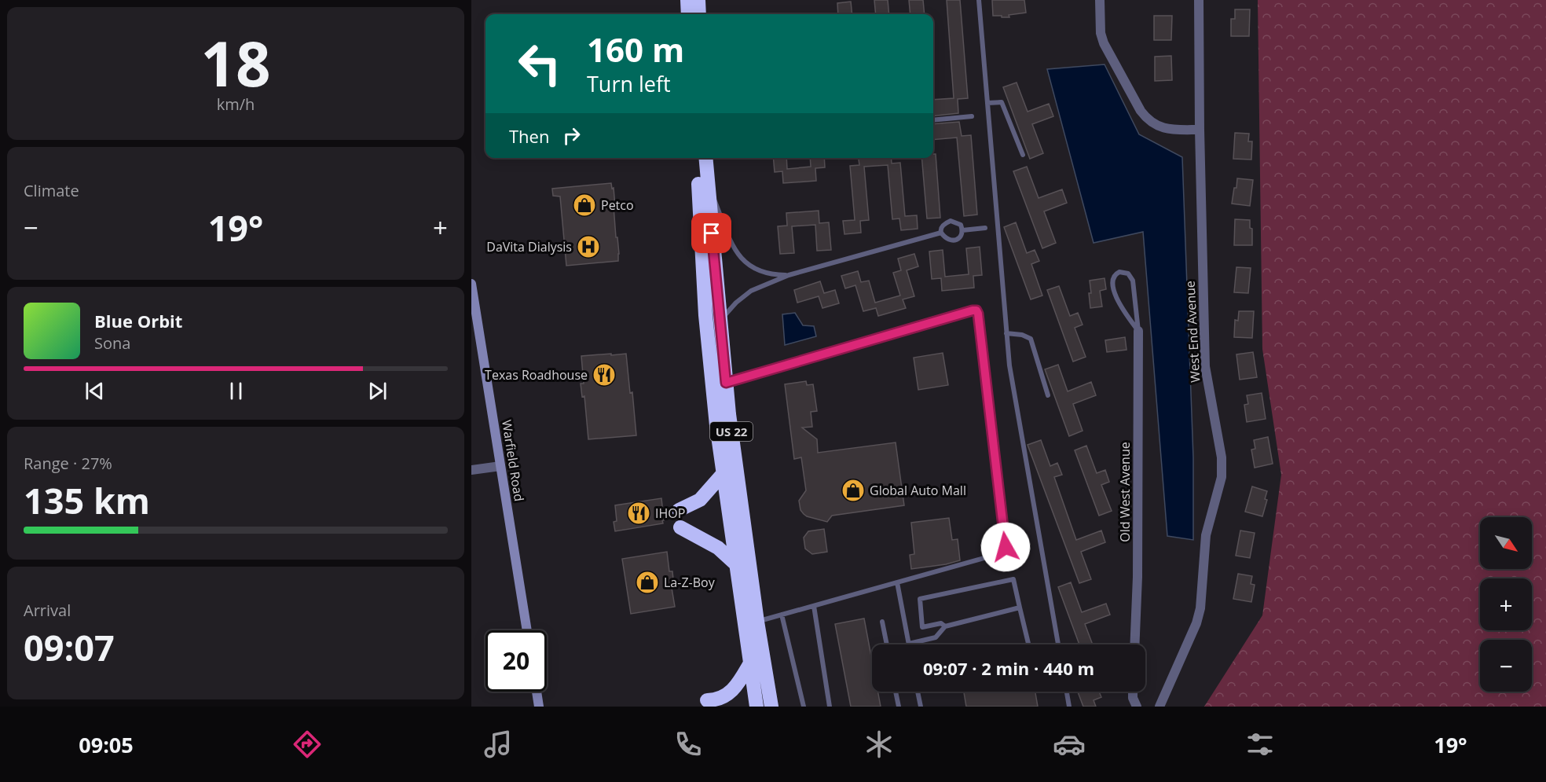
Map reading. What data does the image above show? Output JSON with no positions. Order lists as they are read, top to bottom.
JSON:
{
  "streets": {
    "highway": ["US 22"],
    "street": ["West End Avenue", "Warfield Road", "Old West Avenue"]
  },
  "places": {
    "shop": ["Petco", "Global Auto Mall", "La-Z-Boy"],
    "hospital": ["DaVita Dialysis"],
    "restaurant": ["Texas Roadhouse", "IHOP"]
  },
  "north": "bottom right",
  "page": {
    "tile": [
      ["18", "km/h"],
      "Climate",
      ["Range · 27%", "135 km"],
      ["Arrival", "09:07"]
    ],
    "turn": ["160 m", "Turn left"],
    "then": "Then",
    "heat": ["−", "19°", "+"],
    "song": ["Blue Orbit", "Sona"],
    "map_buttons": ["+", "−"],
    "limit": "20",
    "trip": "09:07 · 2 min · 440 m",
    "tabs": ["09:05", "19°"]
  }
}
